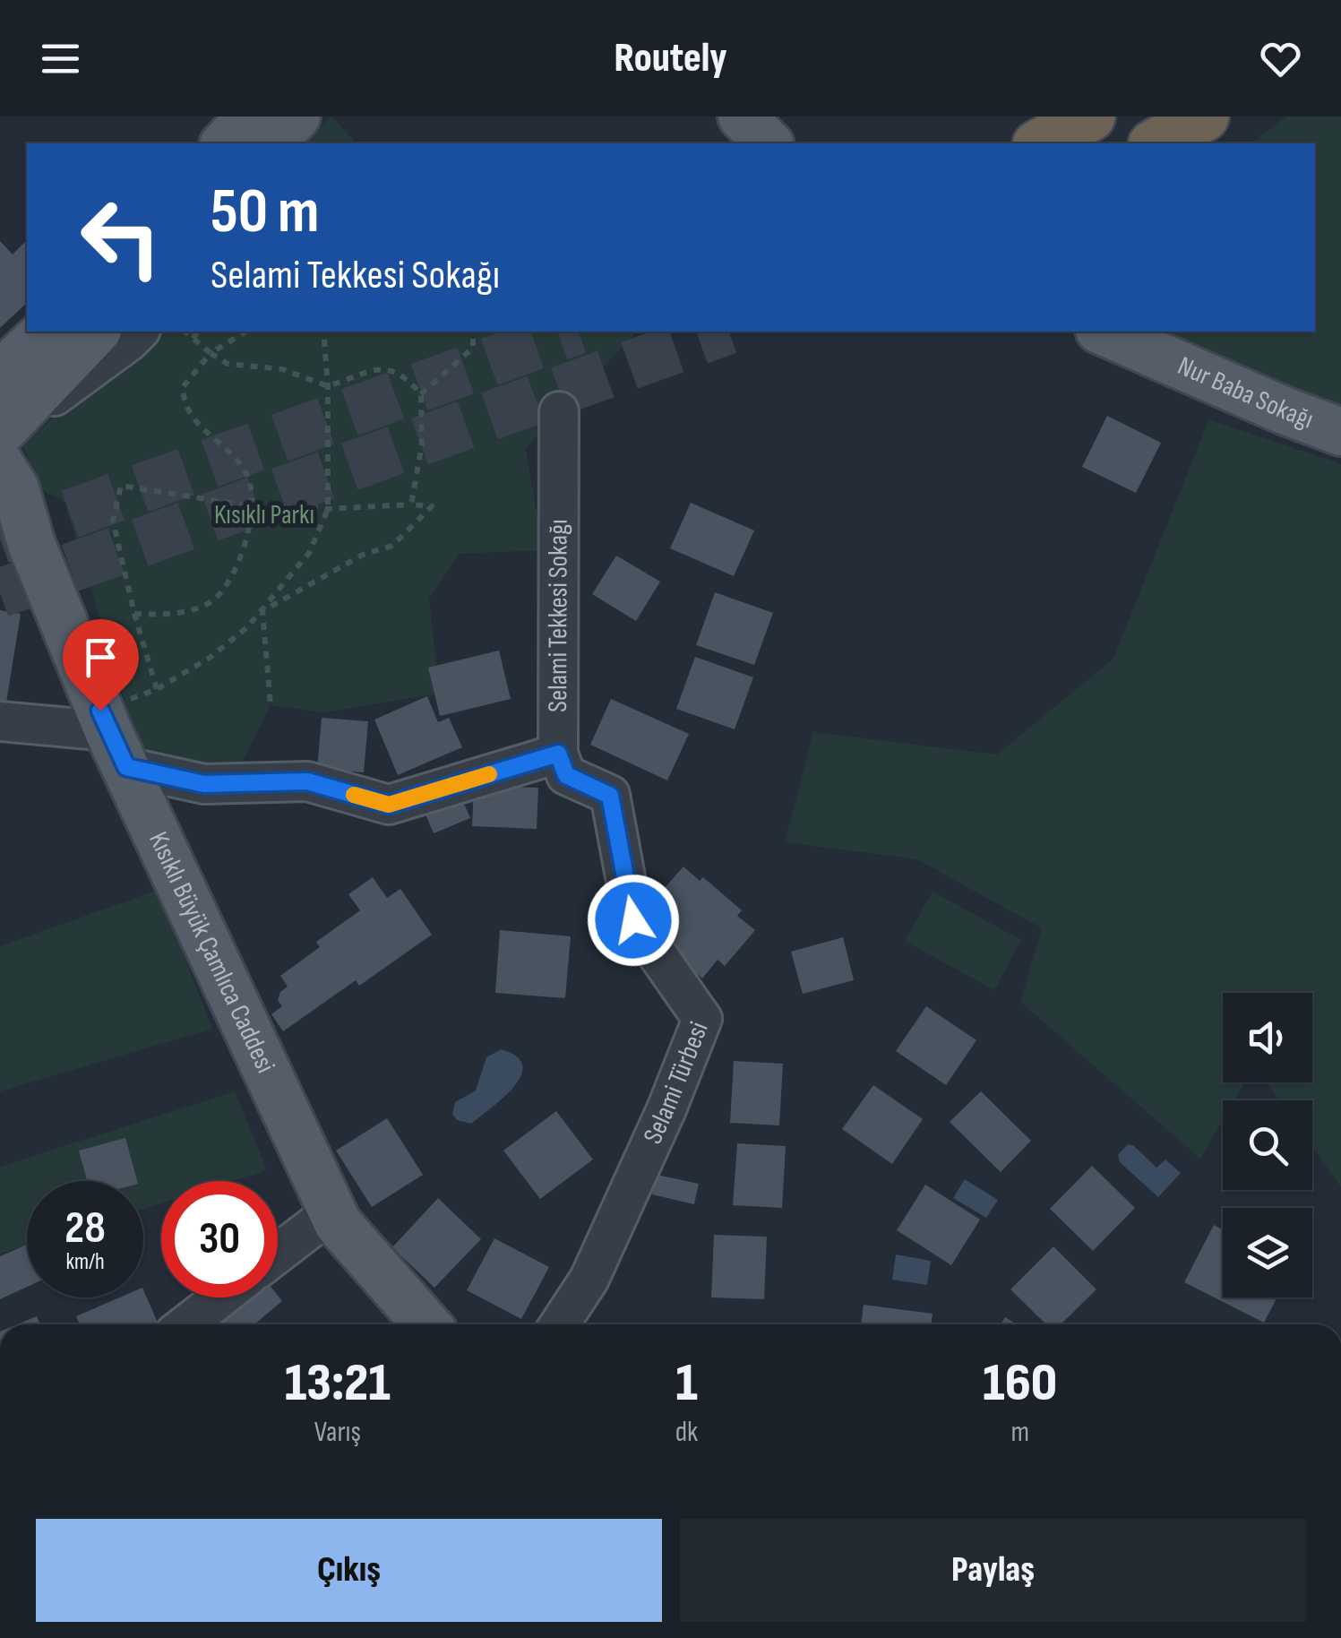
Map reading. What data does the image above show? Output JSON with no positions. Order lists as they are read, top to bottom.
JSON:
{
  "streets": {
    "main road": ["Nur Baba Sokağı", "Kısıklı Büyük Çamlıca Caddesi"],
    "street": ["Selami Tekkesi Sokağı", "Selami Türbesi"]
  },
  "crossings": [
    ["Selami Tekkesi Sokağı", "Selami Türbesi"]
  ],
  "parks": ["Kısıklı Parkı"],
  "page": {
    "header": "Routely",
    "turn": ["50 m", "Selami Tekkesi Sokağı"],
    "speed": "28 km/h",
    "limit": "30",
    "eta": [
      "13:21",
      "Varış",
      "1",
      "dk",
      "160",
      "m"
    ],
    "buttons": ["Çıkış", "Paylaş"]
  }
}
